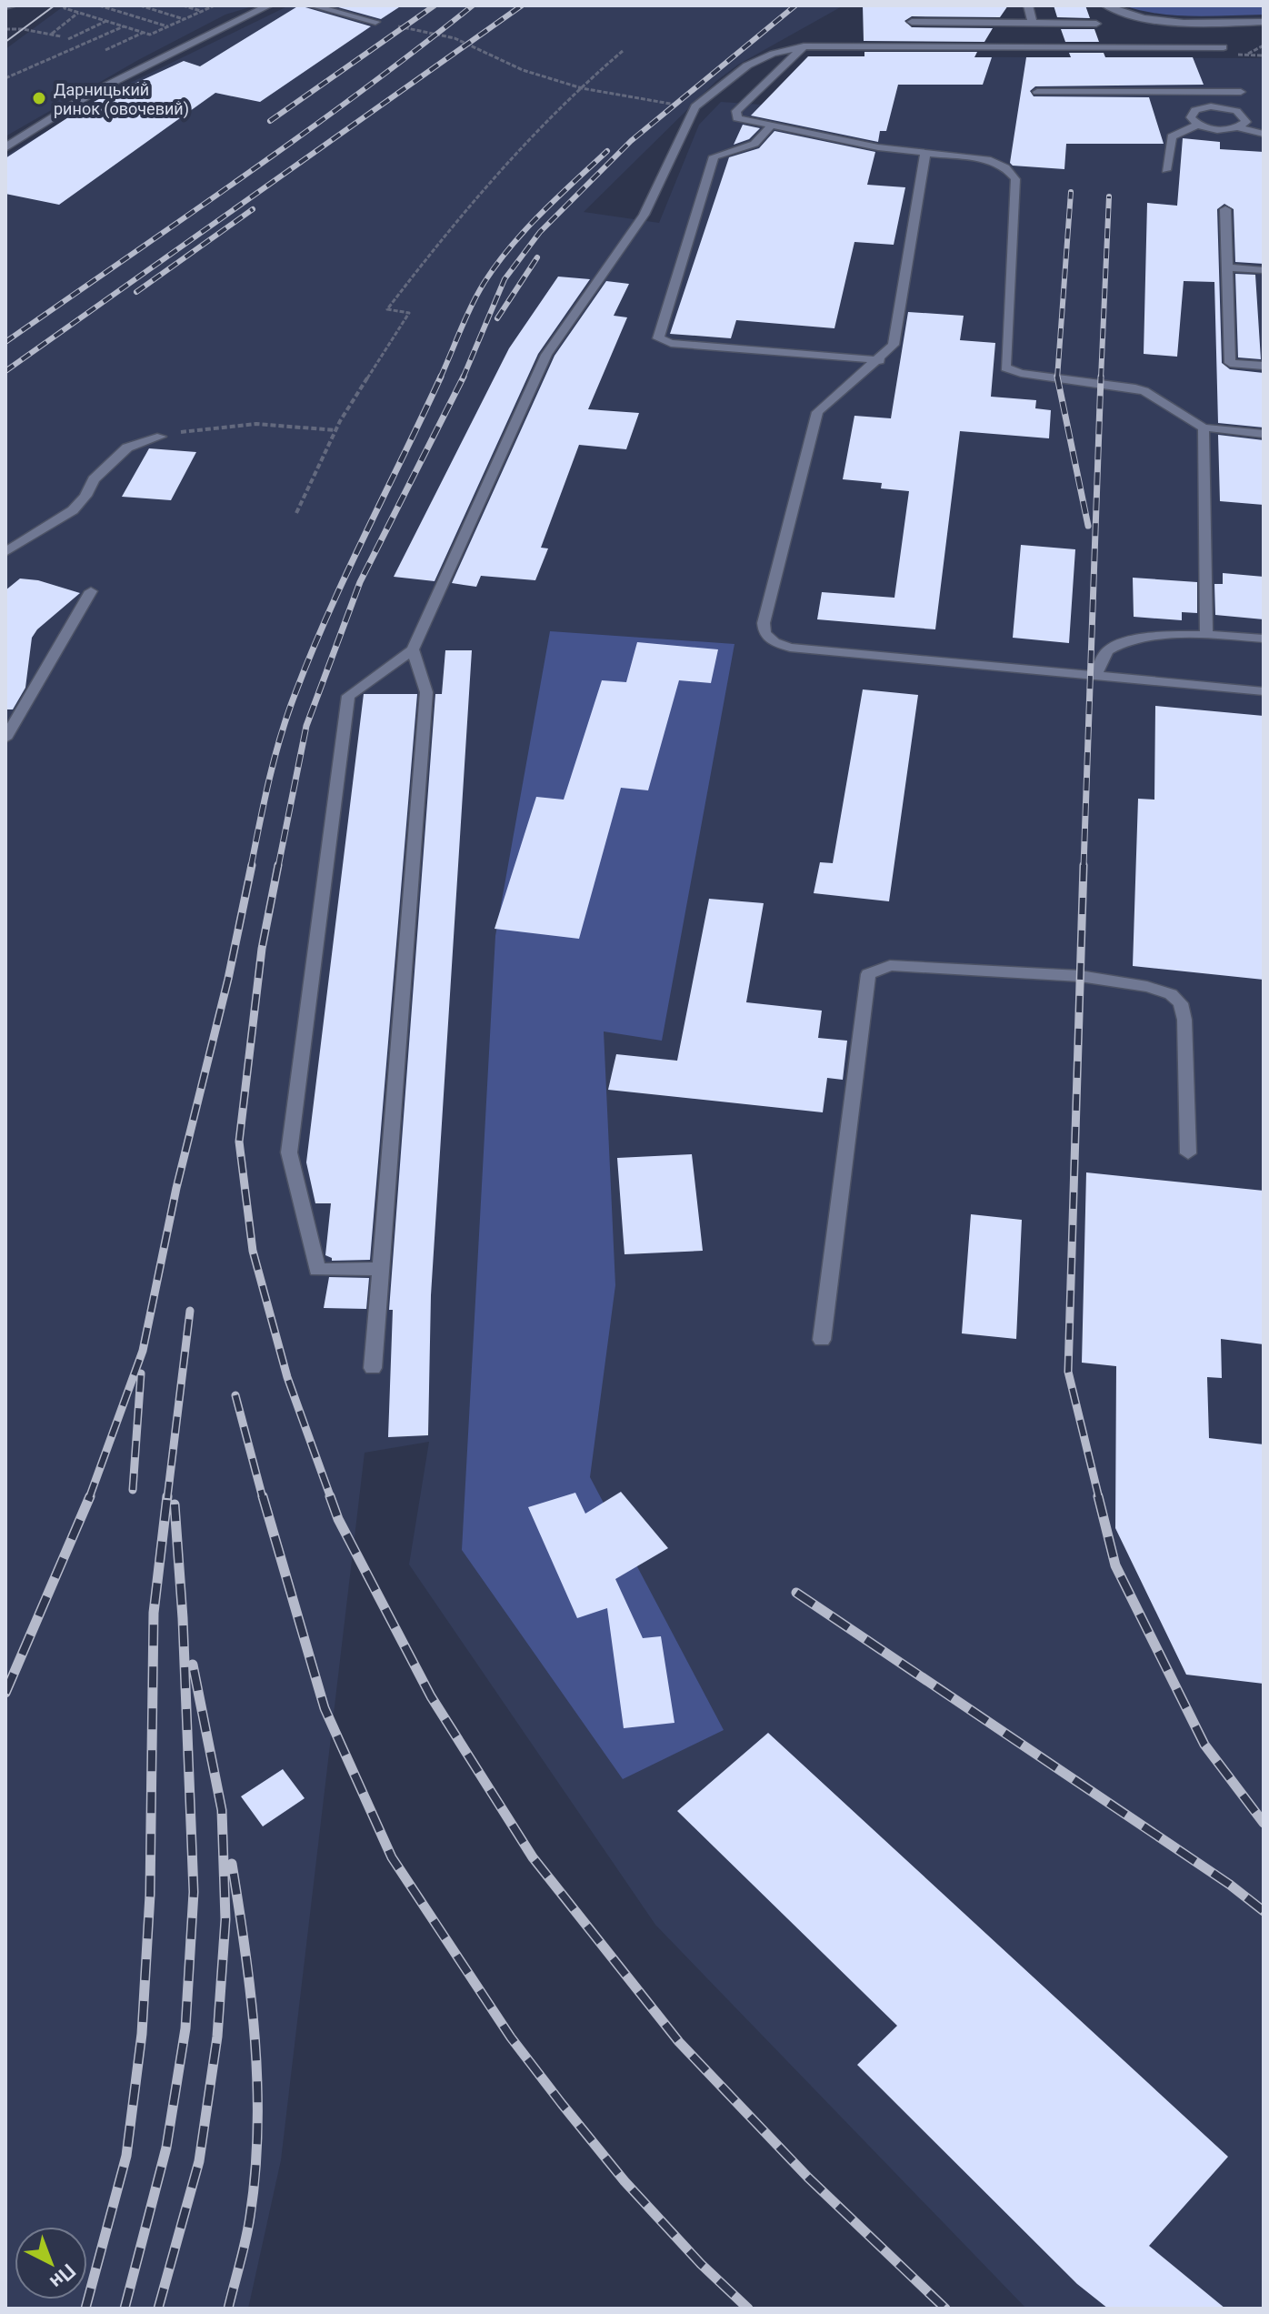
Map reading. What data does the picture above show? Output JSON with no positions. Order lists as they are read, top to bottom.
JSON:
{
  "places": ["Дарницький ринок (овочевий)"],
  "north": "bottom right"
}
